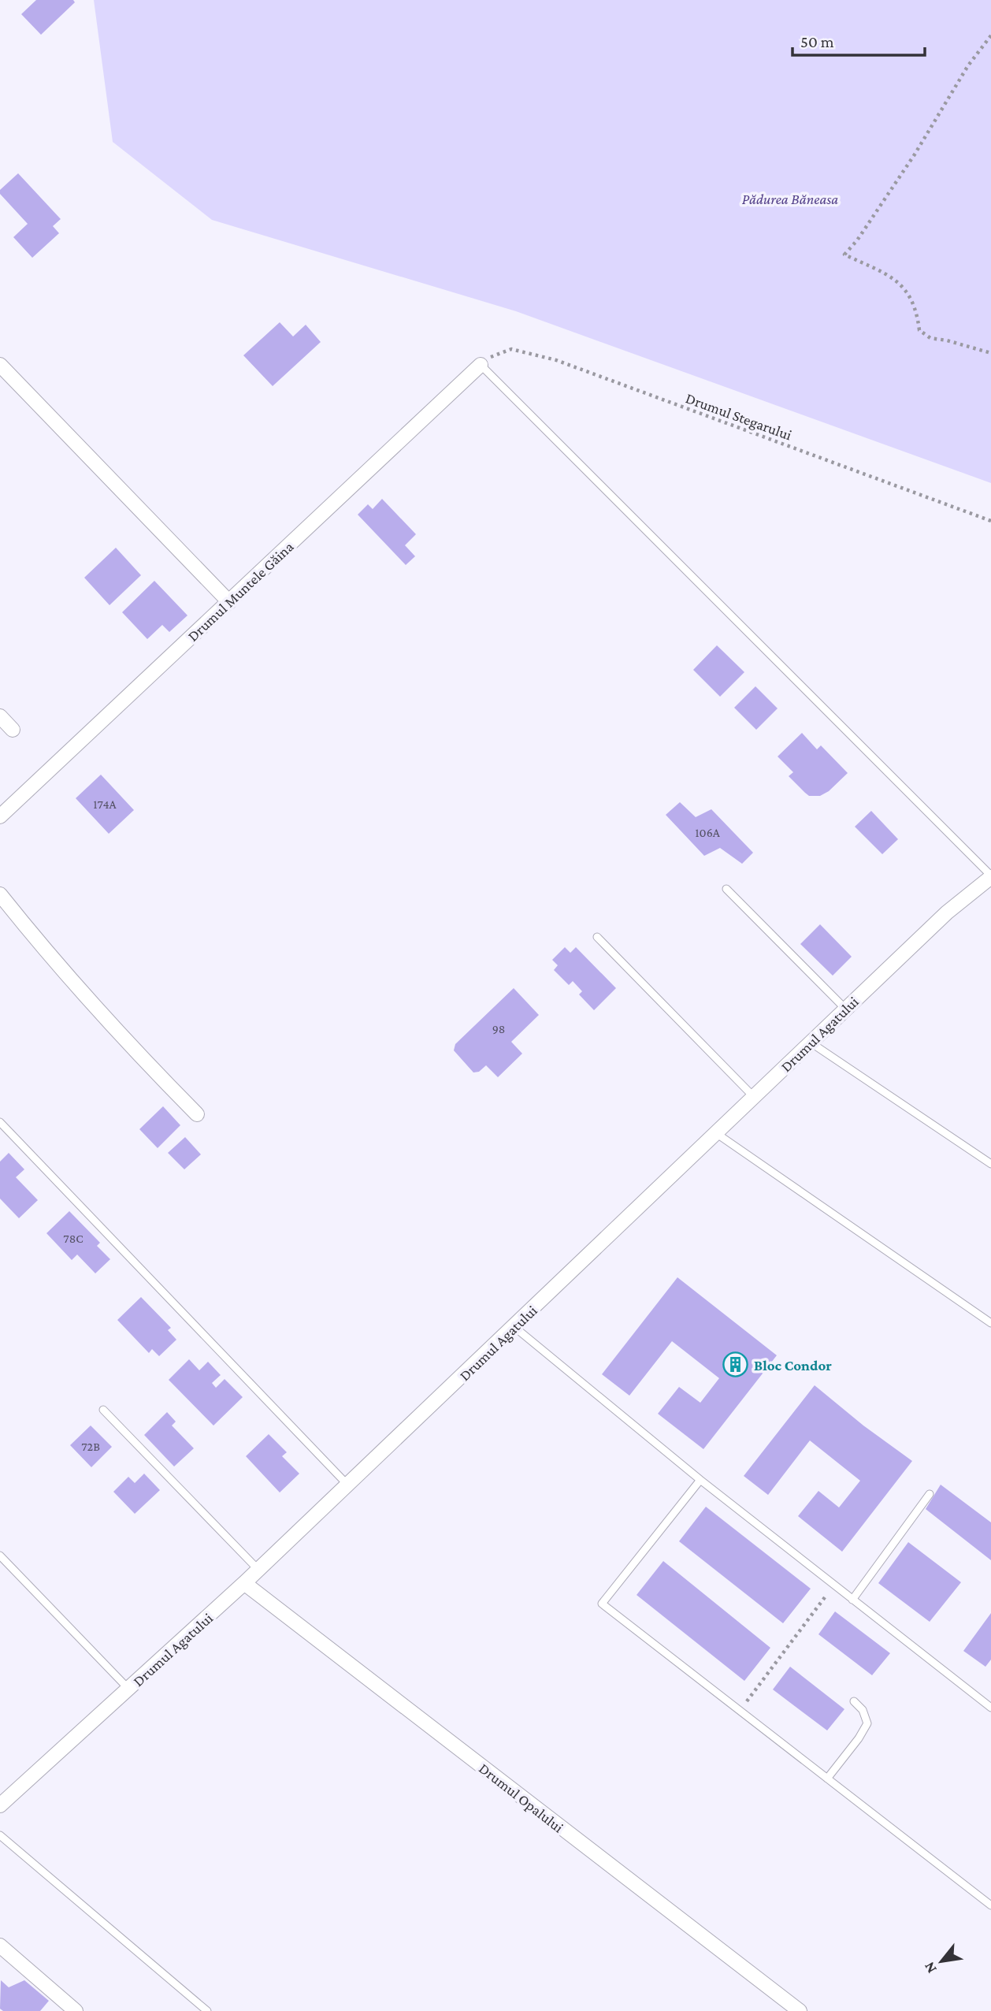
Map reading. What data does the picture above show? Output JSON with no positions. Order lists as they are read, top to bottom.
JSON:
{
  "streets": {
    "street": ["Drumul Muntele Găina", "Drumul Agatului", "Drumul Opalului"],
    "path": ["Drumul Stegarului"]
  },
  "crossings": [
    ["Drumul Stegarului", "Drumul Muntele Găina"],
    ["Drumul Agatului", "Drumul Opalului"]
  ],
  "parks": ["Pădurea Băneasa"],
  "places": {
    "building": ["Bloc Condor"]
  },
  "house_numbers": [
    "174A",
    "106A",
    "98",
    "78C",
    "72B"
  ],
  "scale_bar": "50 m",
  "north": "bottom left"
}
